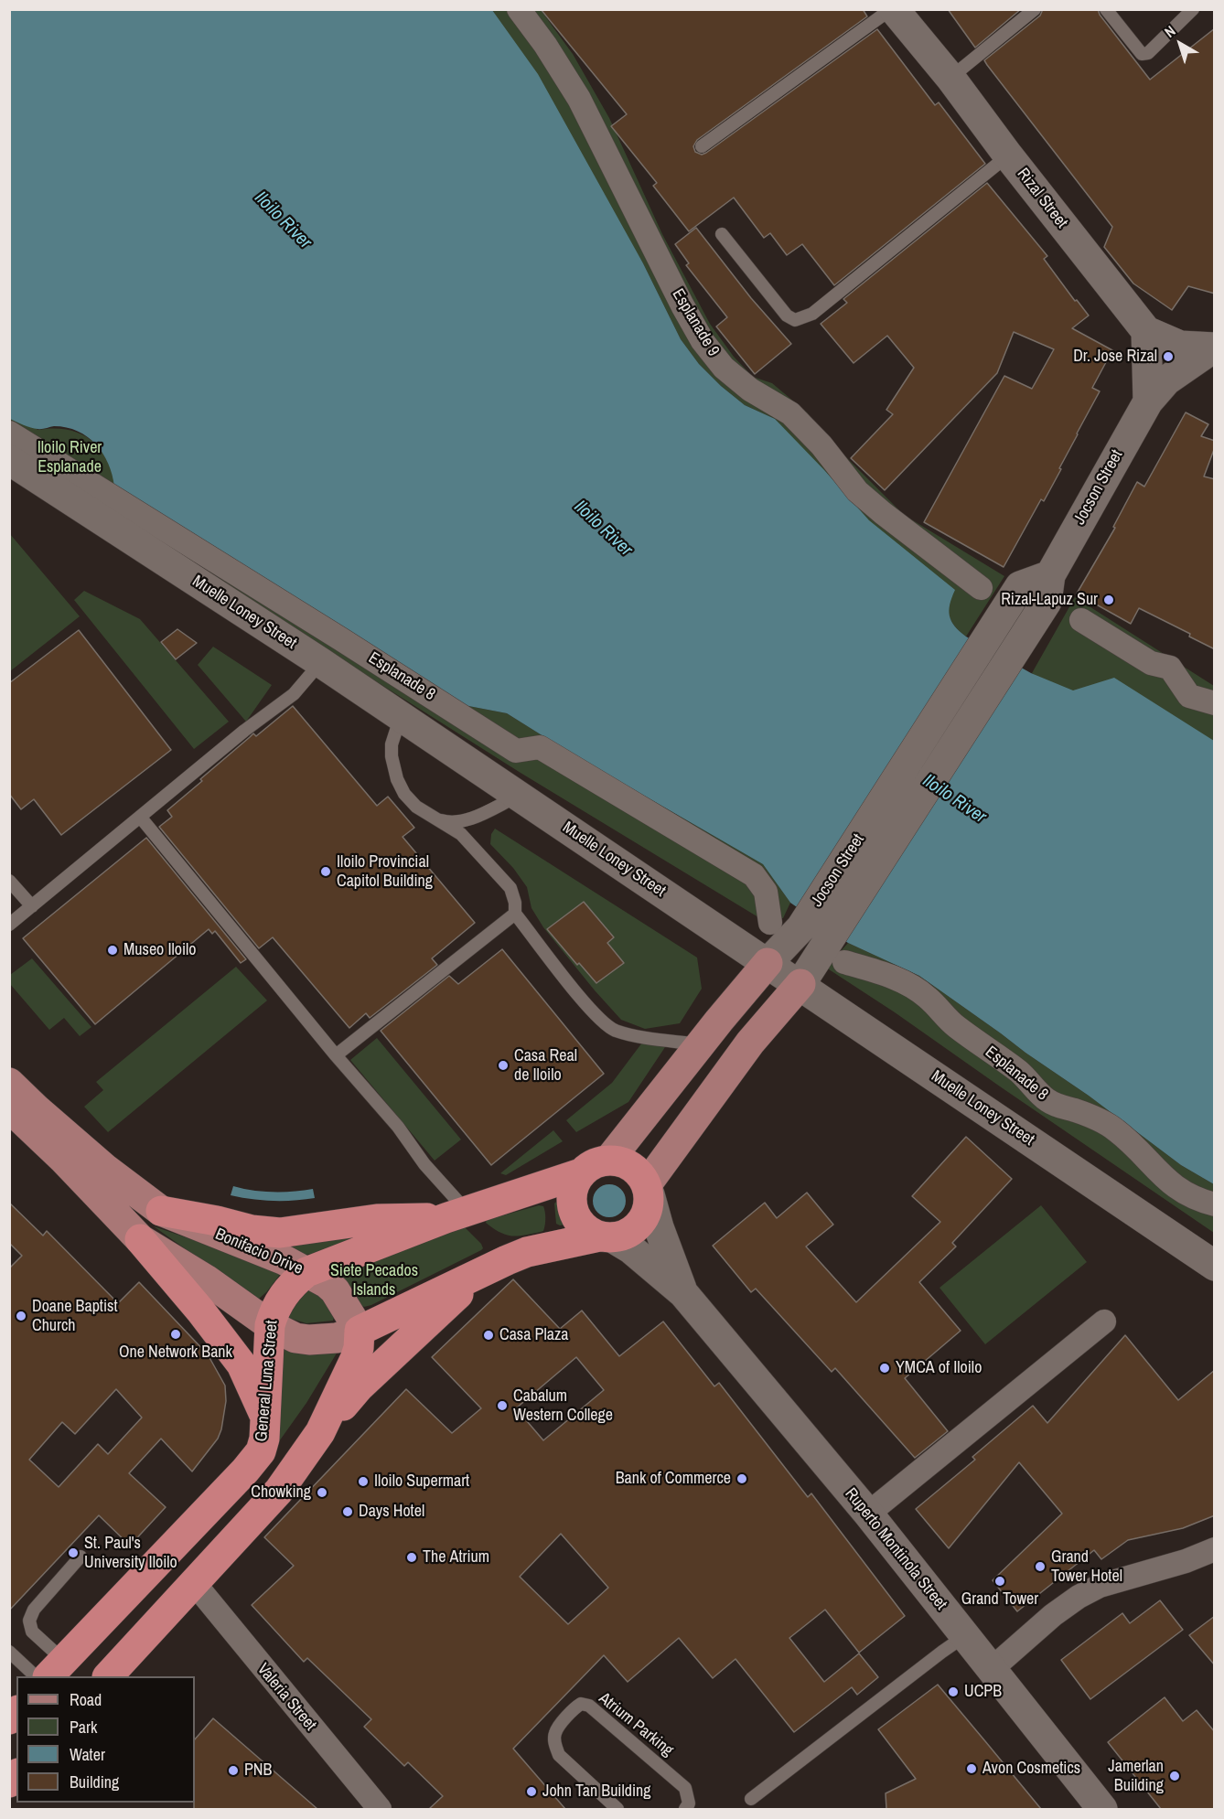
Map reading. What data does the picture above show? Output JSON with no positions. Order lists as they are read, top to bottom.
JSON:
{
  "streets": {
    "highway": ["General Luna Street"],
    "main road": [
      "Rizal Street",
      "Jocson Street",
      "Muelle Loney Street",
      "Bonifacio Drive",
      "Ruperto Montinola Street"
    ],
    "street": ["Esplanade 9", "Esplanade 8", "Valeria Street"],
    "lane": ["Atrium Parking"]
  },
  "crossings": [
    ["Rizal Street", "Jocson Street"],
    ["Jocson Street", "Muelle Loney Street"],
    ["Jocson Street", "Esplanade 8"],
    ["Jocson Street", "General Luna Street"],
    ["Jocson Street", "Ruperto Montinola Street"],
    ["Bonifacio Drive", "General Luna Street"],
    ["General Luna Street", "Ruperto Montinola Street"]
  ],
  "water": ["Iloilo River"],
  "parks": ["Iloilo River Esplanade", "Siete Pecados Islands"],
  "places": [
    "Dr. Jose Rizal",
    "Rizal-Lapuz Sur",
    "Iloilo Provincial Capitol Building",
    "Museo Iloilo",
    "Casa Real de Iloilo",
    "Doane Baptist Church",
    "One Network Bank",
    "Casa Plaza",
    "YMCA of Iloilo",
    "Cabalum Western College",
    "Bank of Commerce",
    "Iloilo Supermart",
    "Chowking",
    "Days Hotel",
    "St. Paul's University Iloilo",
    "The Atrium",
    "Grand Tower Hotel",
    "Grand Tower",
    "UCPB",
    "Avon Cosmetics",
    "PNB",
    "Jamerlan Building",
    "John Tan Building"
  ],
  "legend": [
    "Road",
    "Park",
    "Water",
    "Building"
  ],
  "north": "top left"
}
